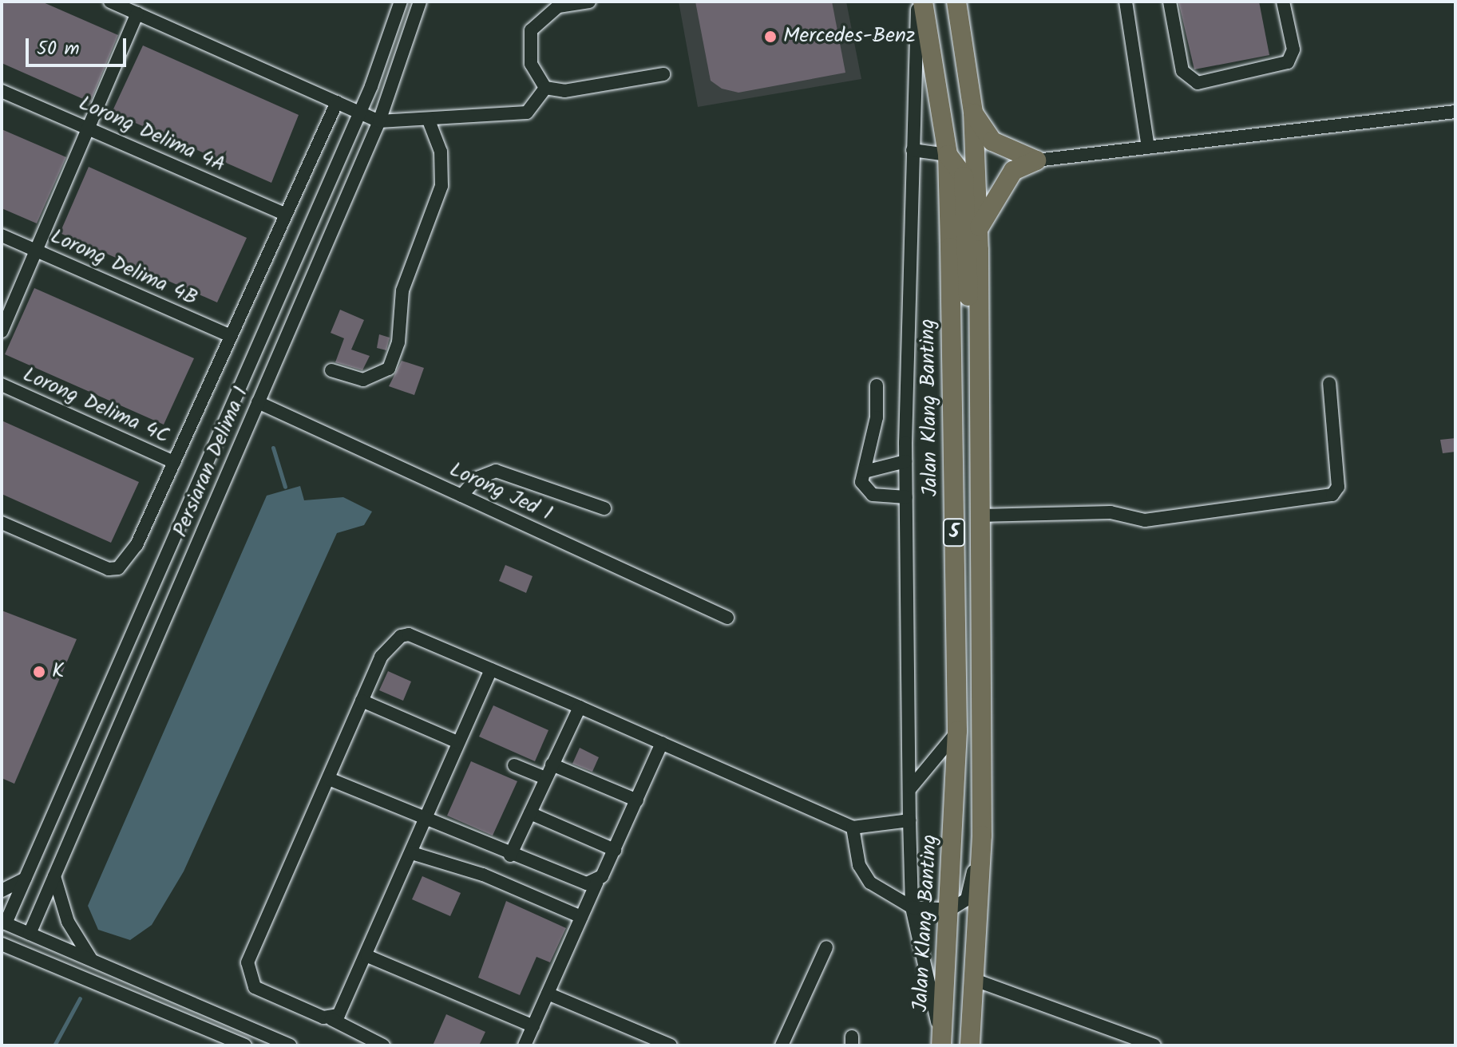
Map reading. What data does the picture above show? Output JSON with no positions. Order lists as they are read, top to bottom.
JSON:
{
  "streets": {
    "highway": ["Jalan Klang Banting", "5"],
    "street": [
      "Lorong Delima 4A",
      "Lorong Delima 4B",
      "Lorong Delima 4C",
      "Persiaran Delima 1",
      "Lorong Jed 1"
    ]
  },
  "crossings": [
    ["Persiaran Delima 1", "Lorong Jed 1"]
  ],
  "places": ["Mercedes-Benz", "K"],
  "scale_bar": "50 m"
}
